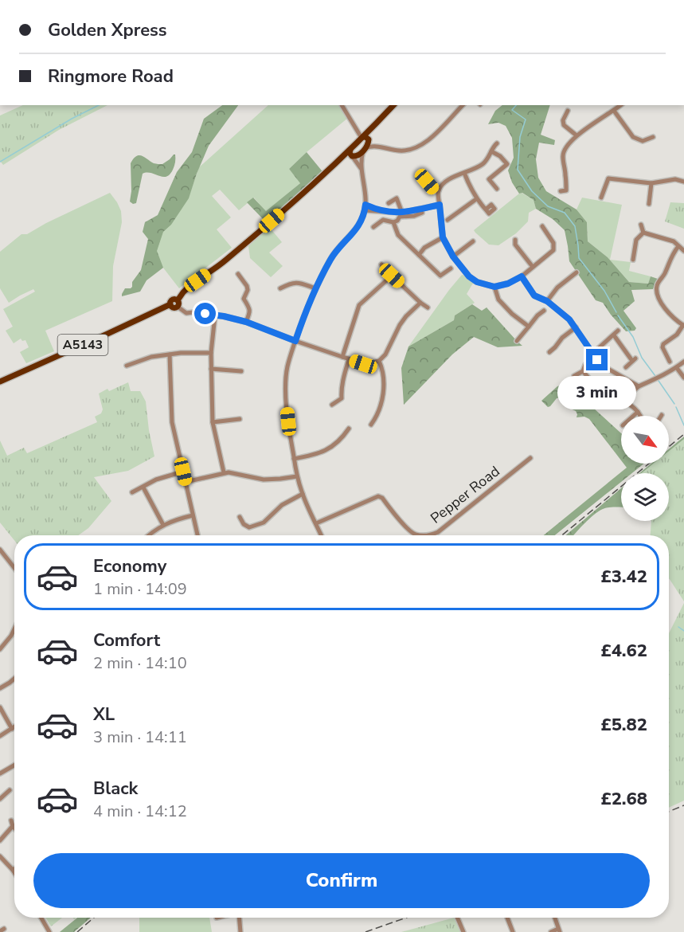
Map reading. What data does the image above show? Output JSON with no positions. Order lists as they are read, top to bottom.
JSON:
{
  "streets": {
    "main road": ["A5143"],
    "street": ["Pepper Road"]
  },
  "north": "bottom right",
  "page": {
    "banner": ["Golden Xpress", "Ringmore Road"],
    "bubble": "3 min",
    "list": [
      {
        "name": "Economy",
        "note": "1 min · 14:09",
        "value": "£3.42"
      },
      {
        "name": "Comfort",
        "note": "2 min · 14:10",
        "value": "£4.62"
      },
      {
        "name": "XL",
        "note": "3 min · 14:11",
        "value": "£5.82"
      },
      {
        "name": "Black",
        "note": "4 min · 14:12",
        "value": "£2.68"
      }
    ],
    "buttons": "Confirm"
  }
}
